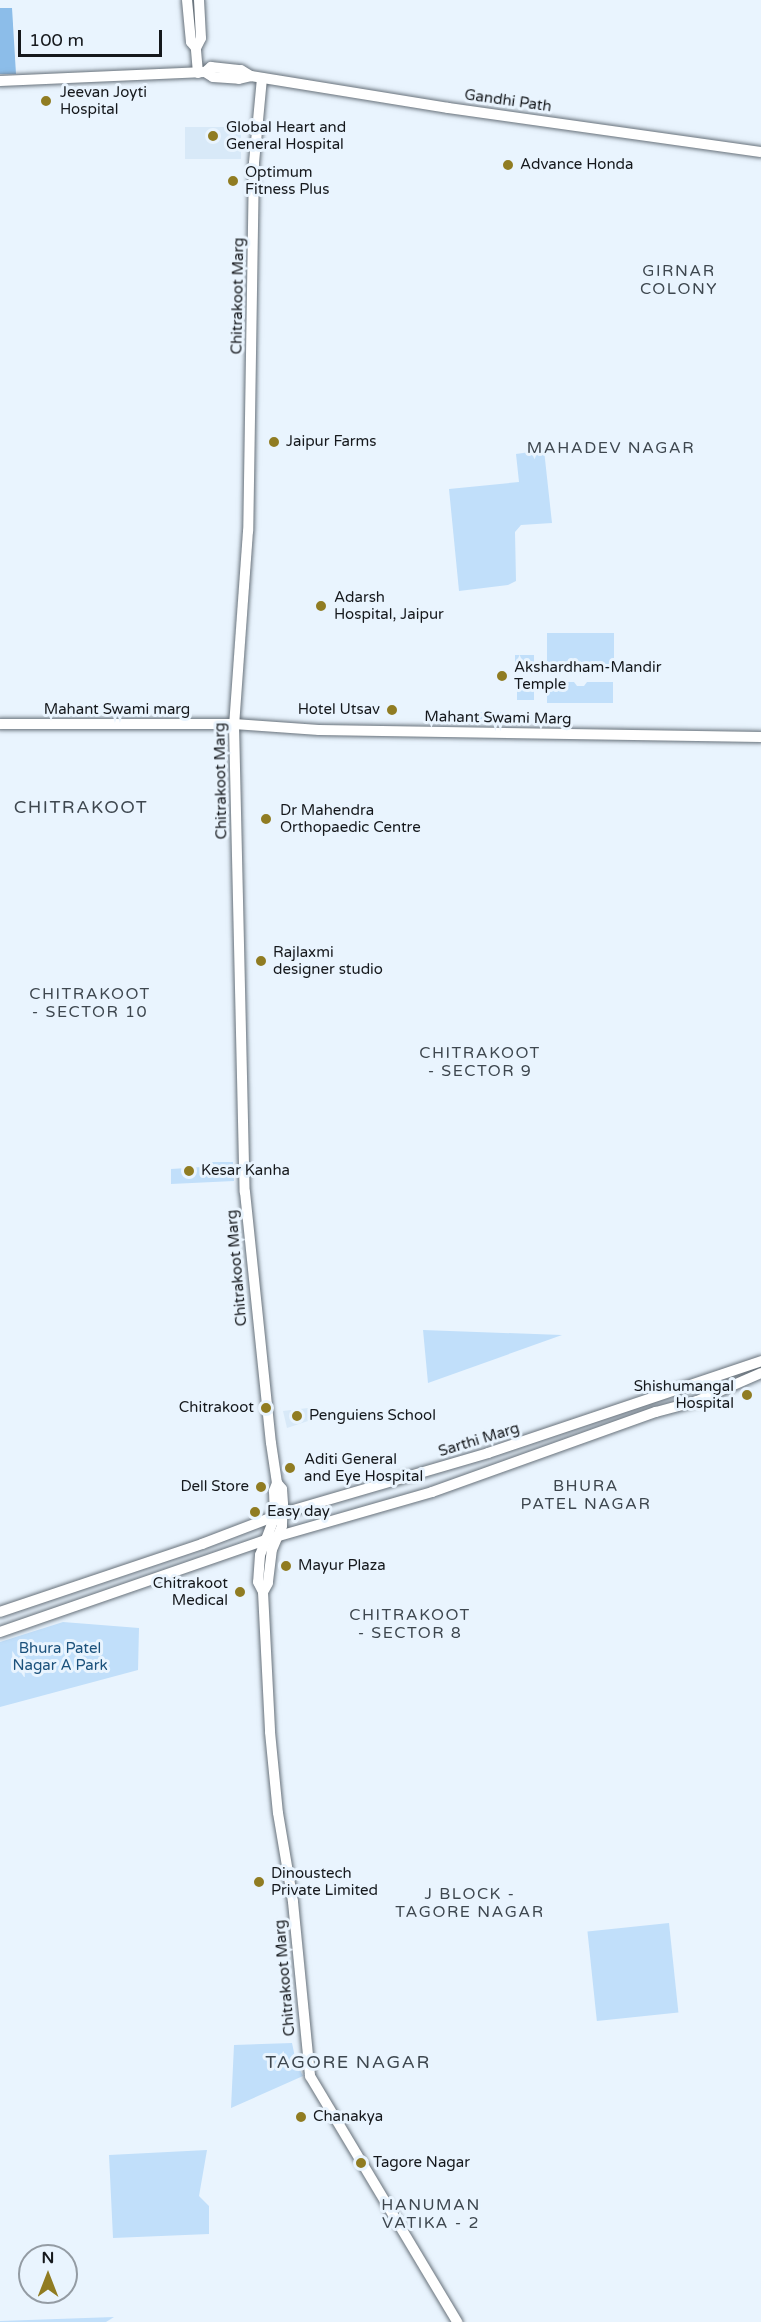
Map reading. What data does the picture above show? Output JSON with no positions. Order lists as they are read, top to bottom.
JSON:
{
  "streets": {
    "street": [
      "Gandhi Path",
      "Chitrakoot Marg",
      "Mahant Swami marg",
      "Mahant Swami Marg",
      "Sarthi Marg"
    ]
  },
  "crossings": [
    ["Gandhi Path", "Chitrakoot Marg"],
    ["Chitrakoot Marg", "Mahant Swami marg"],
    ["Chitrakoot Marg", "Mahant Swami Marg"],
    ["Chitrakoot Marg", "Sarthi Marg"],
    ["Mahant Swami marg", "Mahant Swami Marg"]
  ],
  "districts": [
    "GIRNAR COLONY",
    "MAHADEV NAGAR",
    "CHITRAKOOT",
    "CHITRAKOOT - SECTOR 10",
    "CHITRAKOOT - SECTOR 9",
    "BHURA PATEL NAGAR",
    "CHITRAKOOT - SECTOR 8",
    "J BLOCK - TAGORE NAGAR",
    "TAGORE NAGAR",
    "HANUMAN VATIKA - 2"
  ],
  "parks": ["Bhura Patel Nagar A Park"],
  "places": [
    "Jeevan Joyti Hospital",
    "Global Heart and General Hospital",
    "Advance Honda",
    "Optimum Fitness Plus",
    "Jaipur Farms",
    "Adarsh Hospital, Jaipur",
    "Akshardham-Mandir Temple",
    "Hotel Utsav",
    "Dr Mahendra Orthopaedic Centre",
    "Rajlaxmi designer studio",
    "Kesar Kanha",
    "Shishumangal Hospital",
    "Chitrakoot",
    "Penguiens School",
    "Aditi General and Eye Hospital",
    "Dell Store",
    "Easy day",
    "Mayur Plaza",
    "Chitrakoot Medical",
    "Dinoustech Private Limited",
    "Chanakya",
    "Tagore Nagar"
  ],
  "scale_bar": "100 m",
  "north": "top"
}
